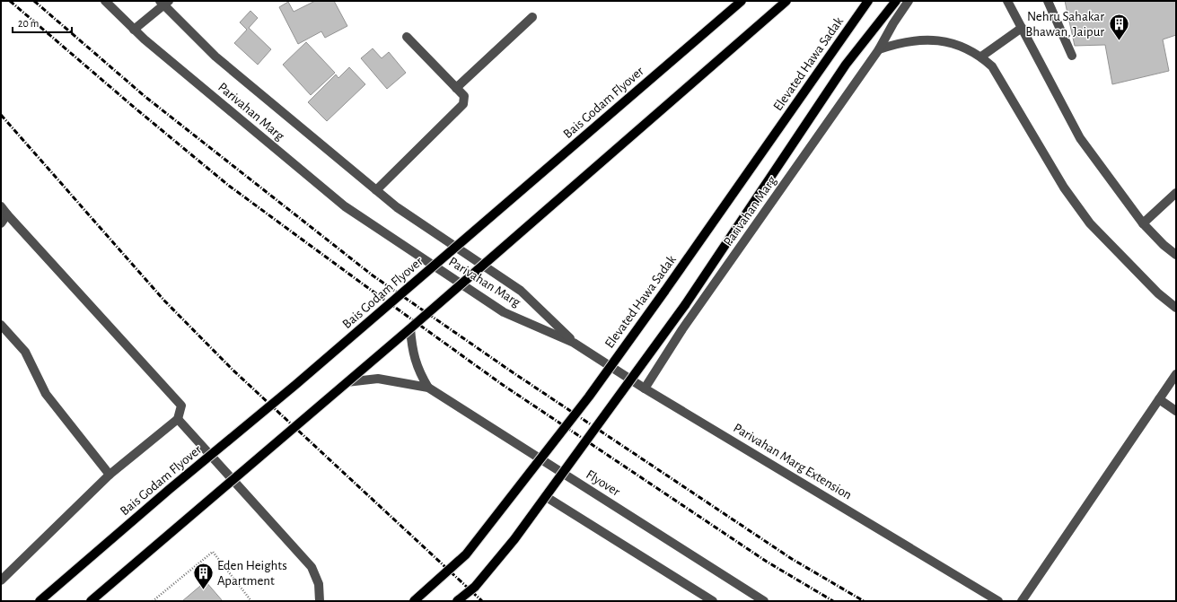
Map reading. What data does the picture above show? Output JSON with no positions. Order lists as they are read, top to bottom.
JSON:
{
  "streets": {
    "main road": ["Elevated Hawa Sadak", "Bais Godam Flyover"],
    "street": ["Parivahan Marg", "Parivahan Marg Extension", "Flyover"]
  },
  "crossings": [
    ["Parivahan Marg", "Parivahan Marg Extension"]
  ],
  "places": {
    "building": ["Nehru Sahakar Bhawan, Jaipur", "Eden Heights Apartment"]
  },
  "scale_bar": "20 m"
}
